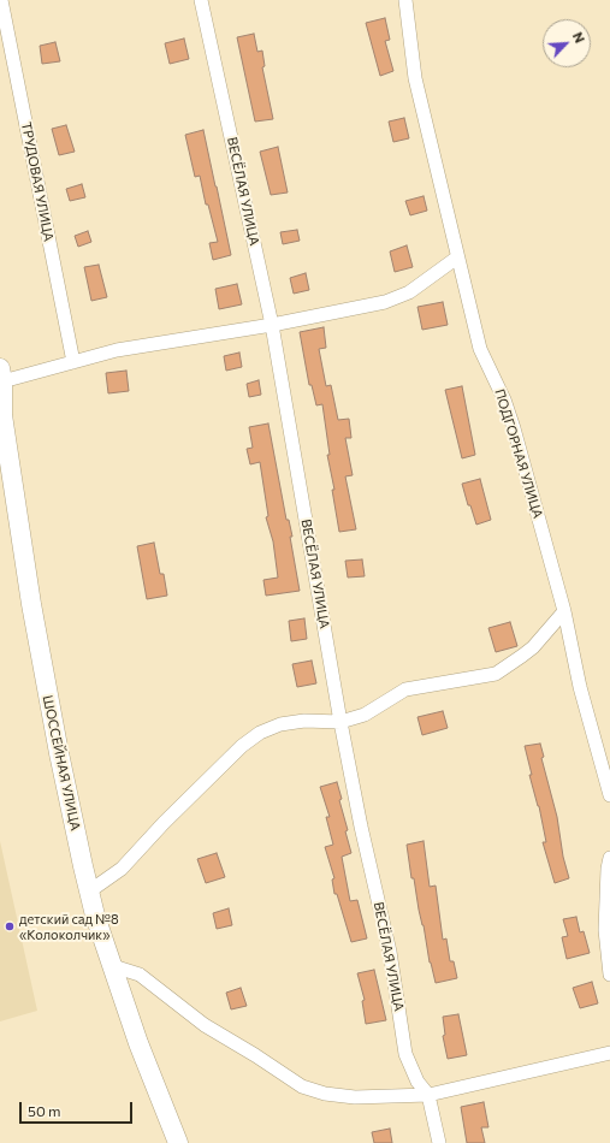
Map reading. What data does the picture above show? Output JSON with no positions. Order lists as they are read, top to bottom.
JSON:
{
  "streets": {
    "main road": ["ШОССЕЙНАЯ УЛИЦА"],
    "street": ["ТРУДОВАЯ УЛИЦА", "ВЕСЁЛАЯ УЛИЦА", "ПОДГОРНАЯ УЛИЦА"]
  },
  "places": ["детский сад №8 «Колоколчик»"],
  "scale_bar": "50 m",
  "north": "top right"
}
